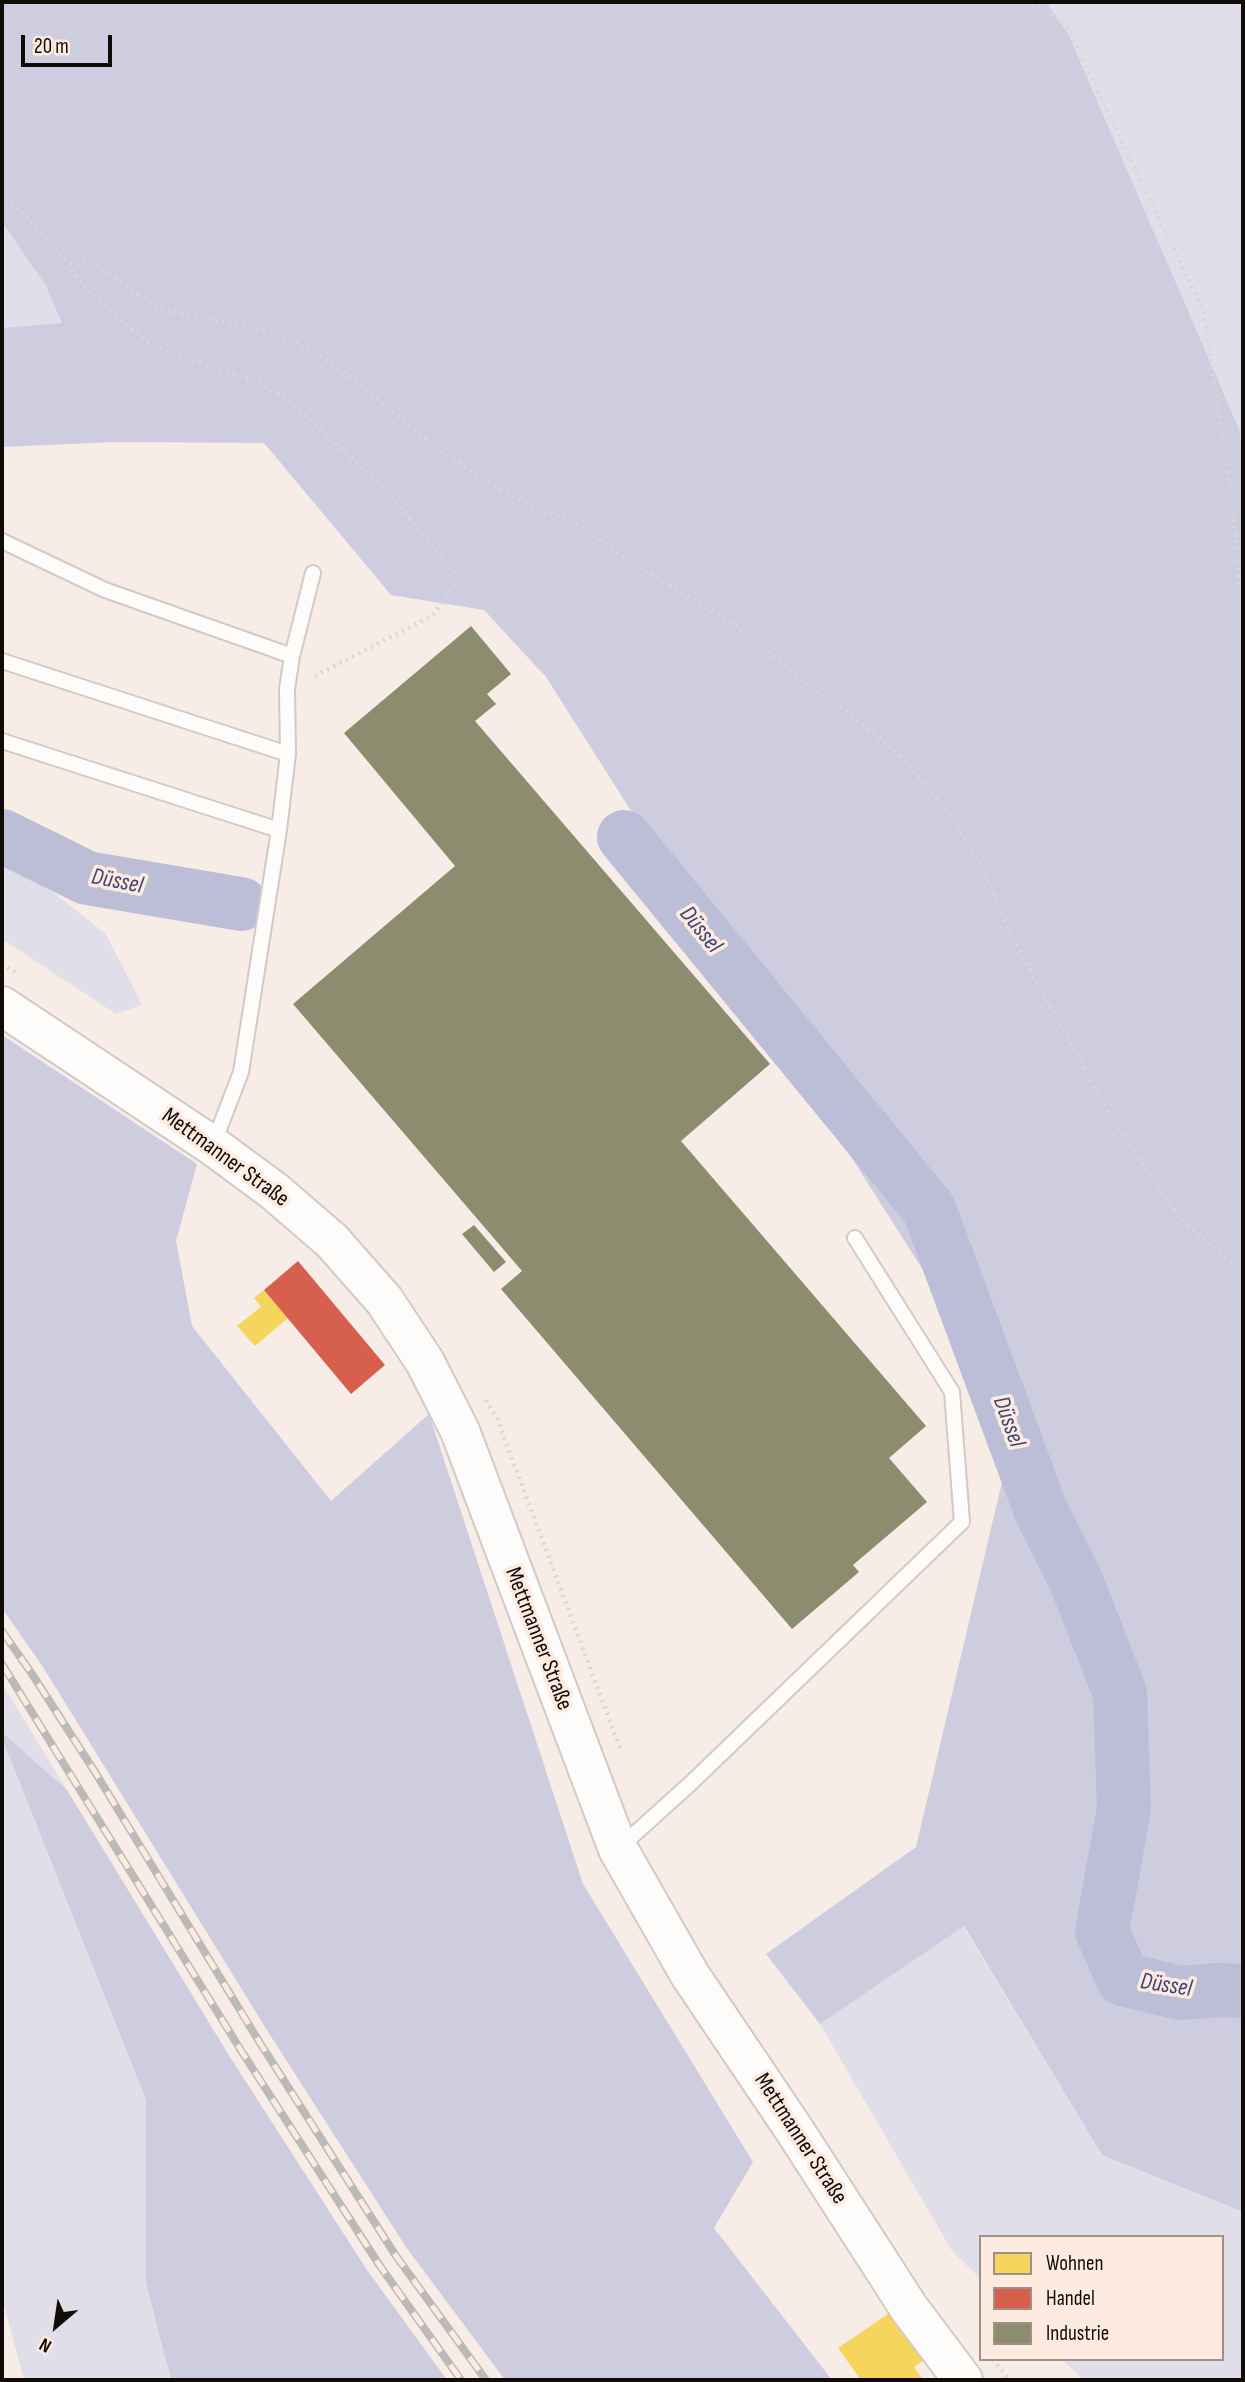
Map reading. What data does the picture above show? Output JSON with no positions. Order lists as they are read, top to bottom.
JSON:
{
  "streets": {
    "main road": ["Mettmanner Straße"]
  },
  "water": ["Düssel"],
  "legend": ["Wohnen", "Handel", "Industrie"],
  "scale_bar": "20 m",
  "north": "bottom left"
}
